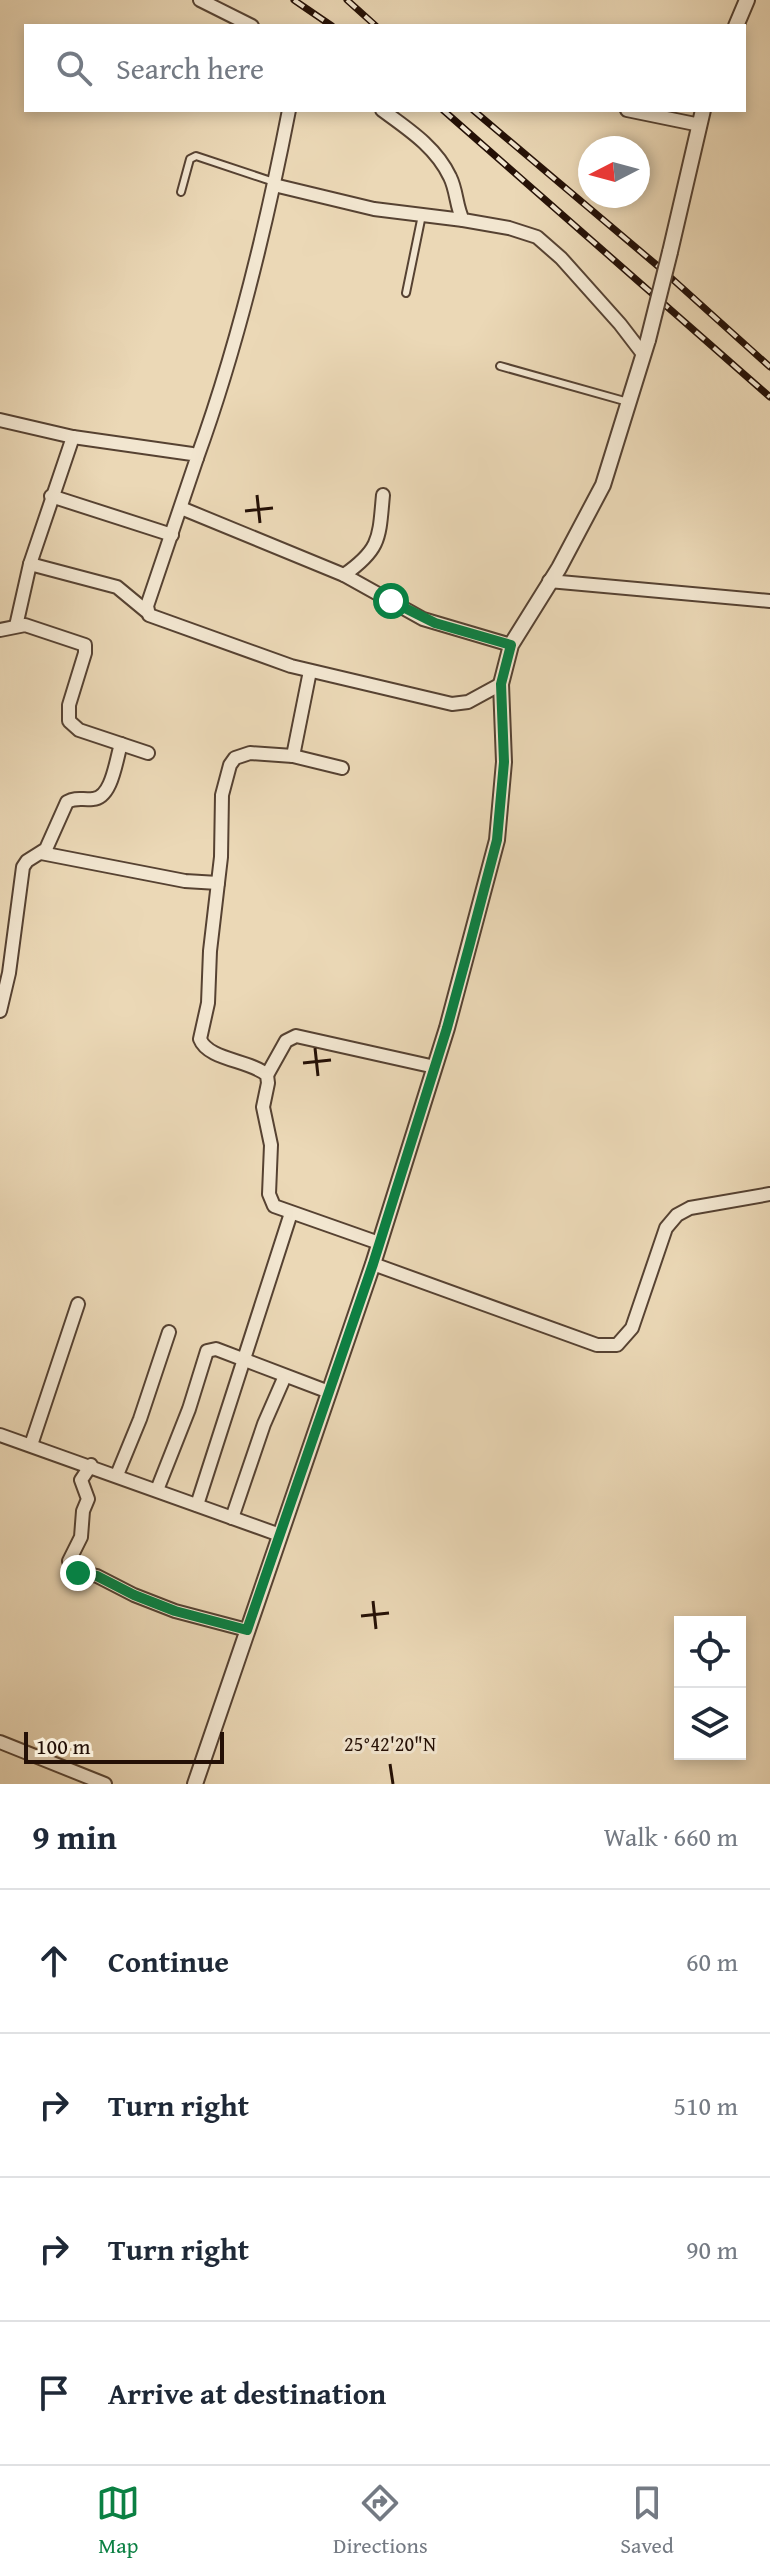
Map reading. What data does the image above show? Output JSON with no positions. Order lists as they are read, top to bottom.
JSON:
{
  "scale_bar": "100 m",
  "north": "left",
  "page": {
    "search": "Search here",
    "scale": "100 m",
    "heading": ["9 min", "Walk · 660 m"],
    "list": [
      ["Continue", "60 m"],
      ["Turn right", "510 m"],
      ["Turn right", "90 m"],
      "Arrive at destination"
    ],
    "nav": ["Map", "Directions", "Saved"]
  },
  "coordinates": ["25°42'20\"N"]
}
